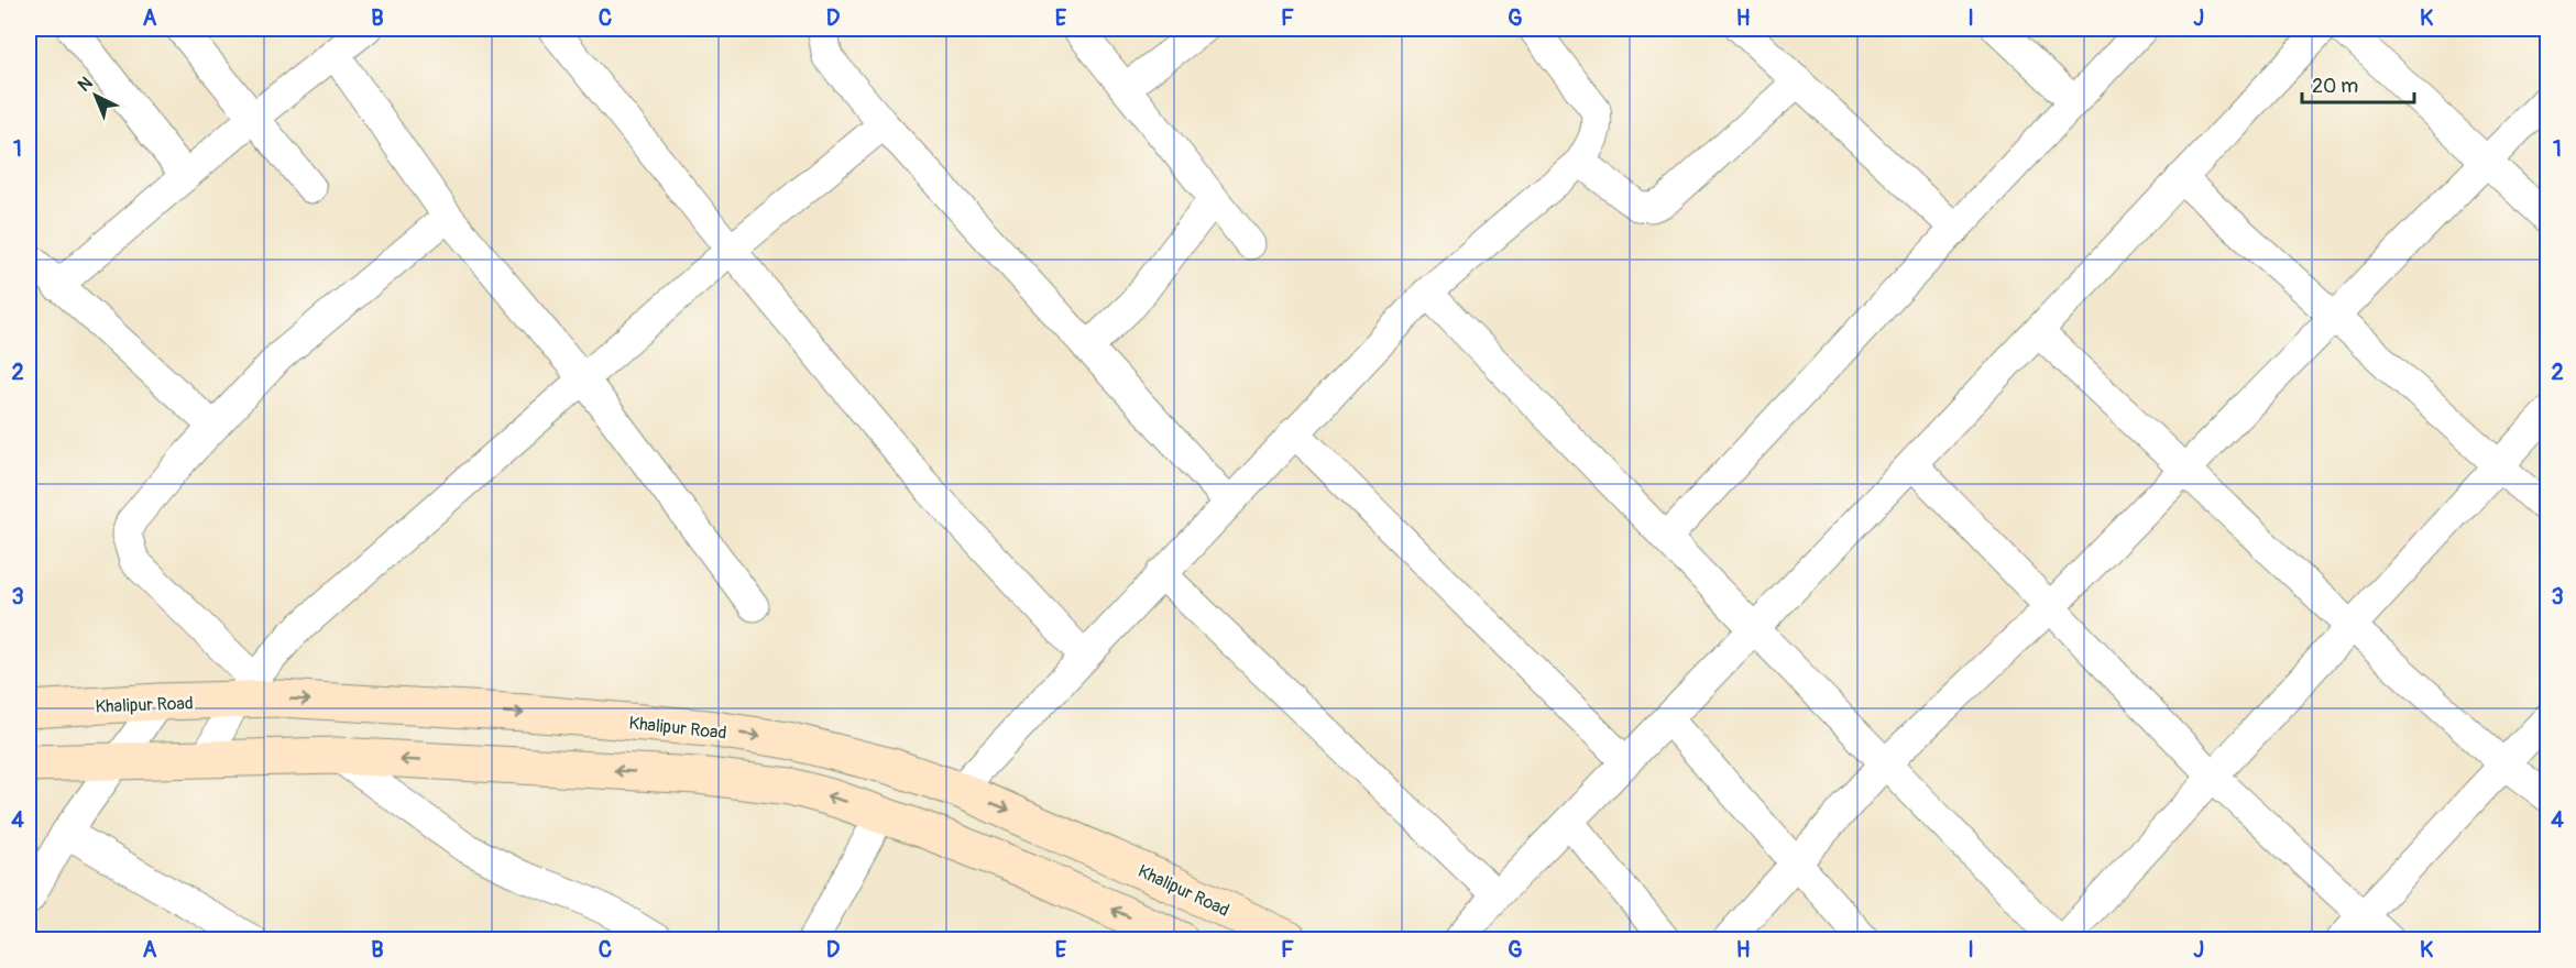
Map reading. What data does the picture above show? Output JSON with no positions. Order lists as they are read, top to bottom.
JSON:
{
  "streets": {
    "street": ["Khalipur Road"]
  },
  "scale_bar": "20 m",
  "north": "top left",
  "grid": {
    "columns": [
      "A",
      "B",
      "C",
      "D",
      "E",
      "F",
      "G",
      "H",
      "I",
      "J",
      "K"
    ],
    "rows": [
      "1",
      "2",
      "3",
      "4"
    ]
  }
}
